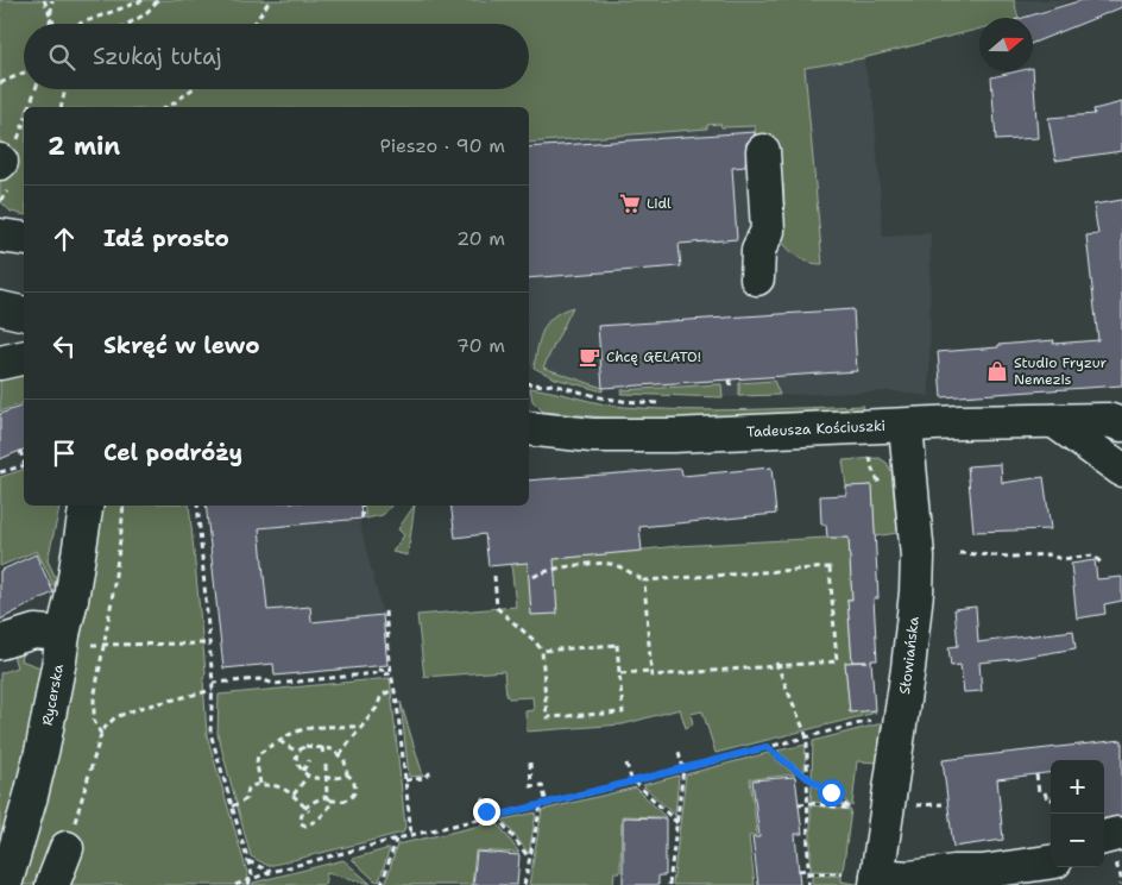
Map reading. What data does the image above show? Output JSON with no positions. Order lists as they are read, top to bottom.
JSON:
{
  "streets": {
    "street": ["Tadeusza Kościuszki", "Słowiańska", "Rycerska"]
  },
  "crossings": [
    ["Tadeusza Kościuszki", "Słowiańska"]
  ],
  "places": {
    "supermarket": ["Lidl"],
    "cafe": ["Chcę GELATO!"],
    "shop": ["Studio Fryzur Nemezis"]
  },
  "north": "right",
  "page": {
    "search": "Szukaj tutaj",
    "heading": ["2 min", "Pieszo · 90 m"],
    "list": [
      ["Idź prosto", "20 m"],
      ["Skręć w lewo", "70 m"],
      "Cel podróży"
    ],
    "map_buttons": ["+", "−"]
  }
}
